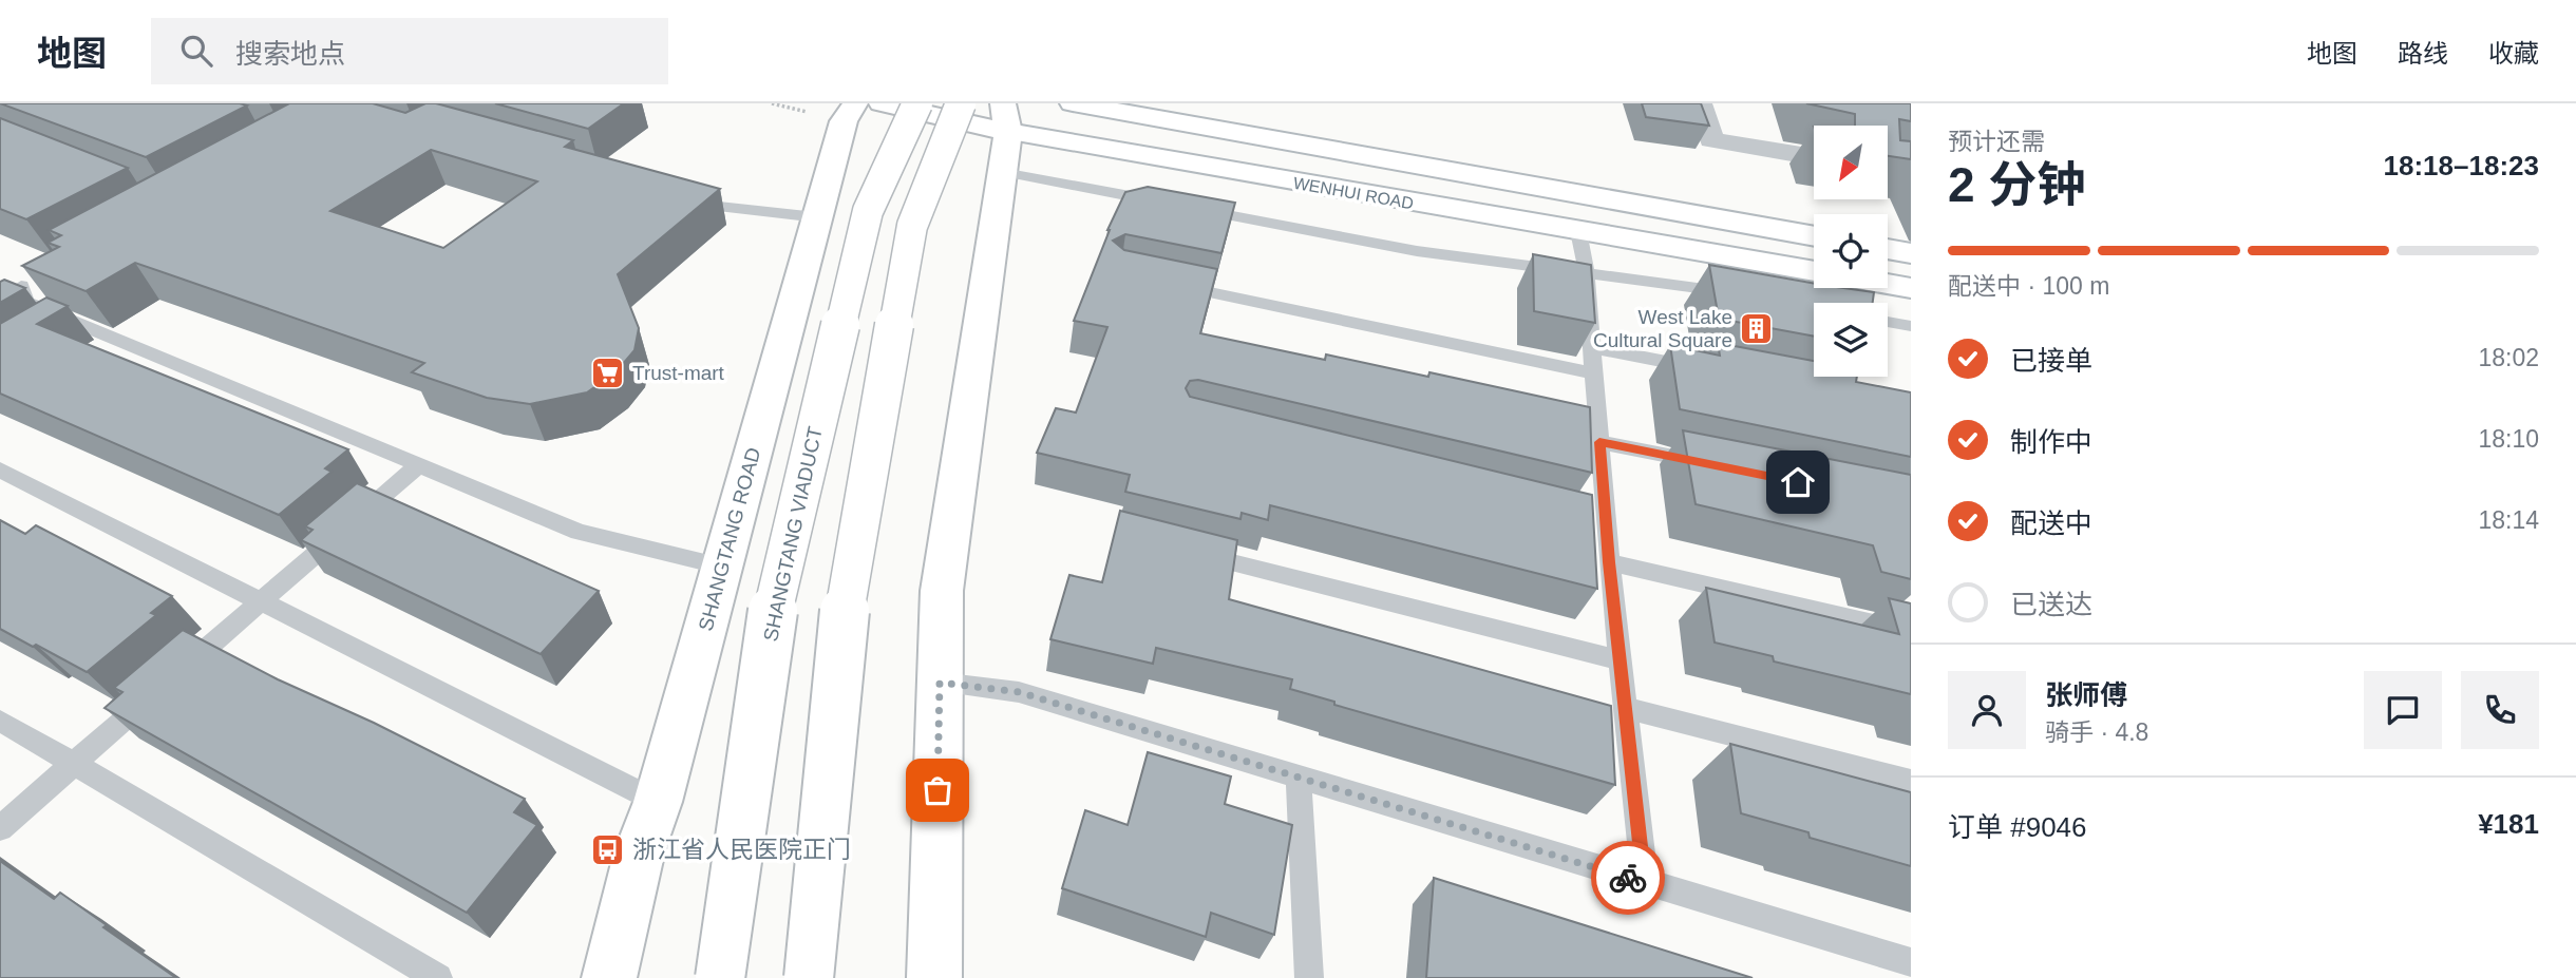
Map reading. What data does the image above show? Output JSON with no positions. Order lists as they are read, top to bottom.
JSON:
{
  "streets": {
    "main road": ["WENHUI ROAD", "SHANGTANG VIADUCT", "SHANGTANG ROAD"]
  },
  "places": {
    "building": ["West Lake Cultural Square"],
    "supermarket": ["Trust-mart"],
    "bus stop": ["浙江省人民医院正门"]
  },
  "north": "bottom left",
  "page": {
    "header": "地图",
    "search": "搜索地点",
    "nav": ["地图", "路线", "收藏"],
    "heading": ["2 分钟", "预计还需", "18:18–18:23"],
    "panel": [
      "张师傅",
      "骑手 · 4.8",
      "订单 #9046",
      "¥181"
    ],
    "bar": "配送中 · 100 m",
    "list": [
      ["已接单", "18:02"],
      ["制作中", "18:10"],
      ["配送中", "18:14"],
      "已送达"
    ]
  }
}
